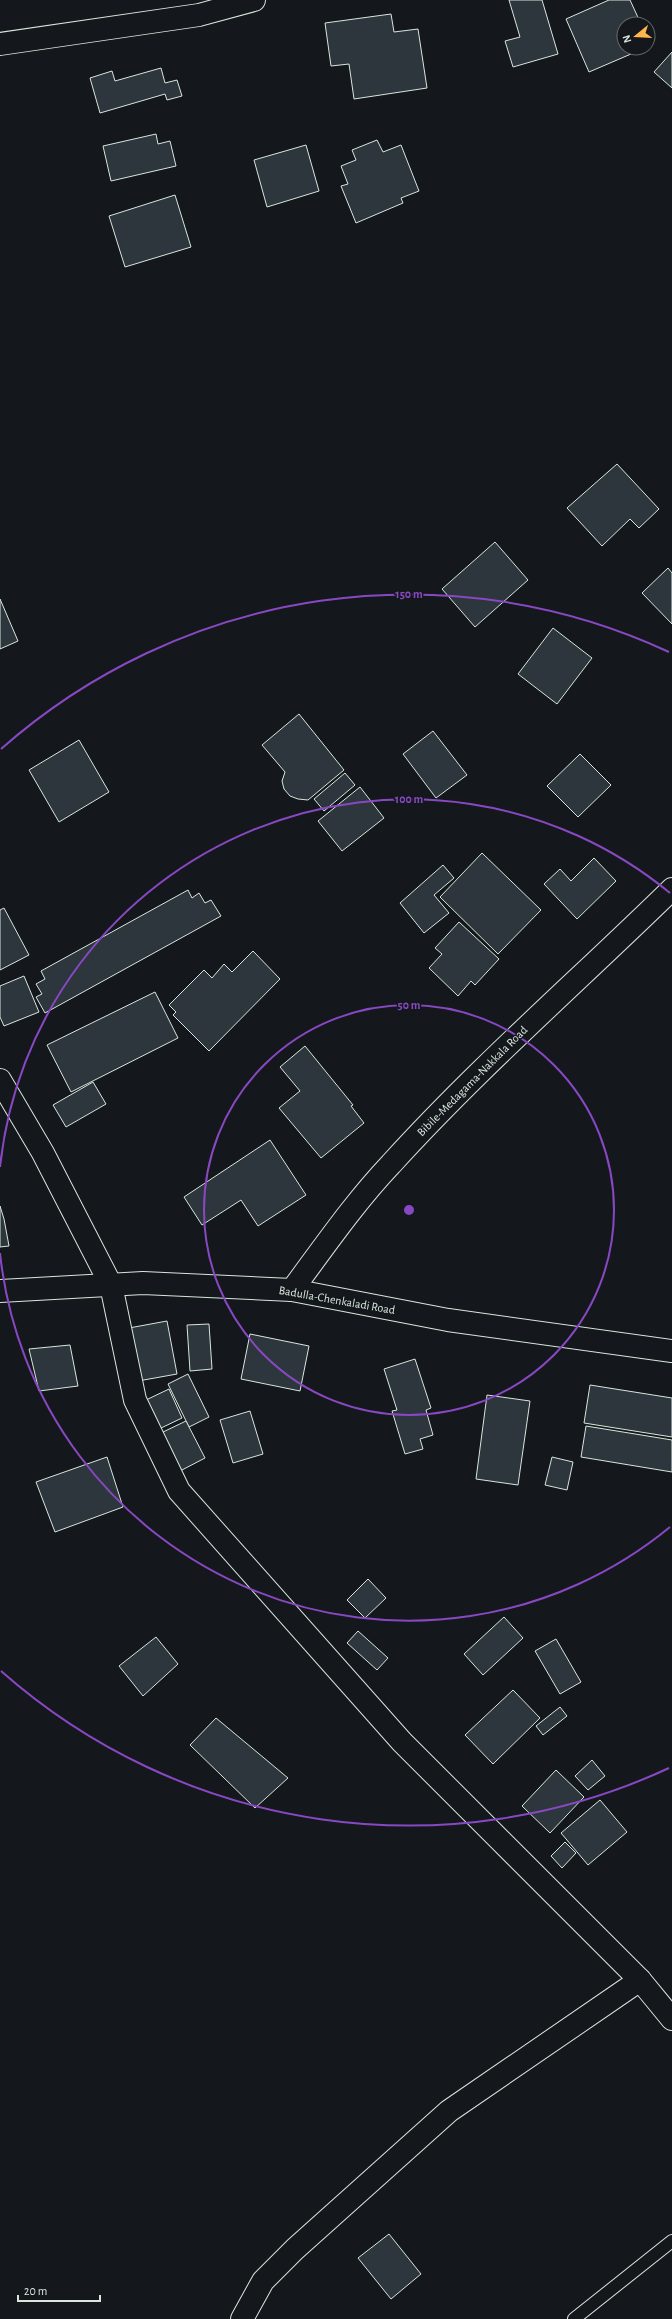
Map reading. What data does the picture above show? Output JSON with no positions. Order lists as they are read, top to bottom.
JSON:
{
  "streets": {
    "main road": ["Bibile-Medagama-Nakkala Road", "Badulla-Chenkaladi Road"]
  },
  "crossings": [
    ["Bibile-Medagama-Nakkala Road", "Badulla-Chenkaladi Road"]
  ],
  "scale_bar": "20 m",
  "north": "left",
  "rings": ["150 m", "100 m", "50 m"]
}
